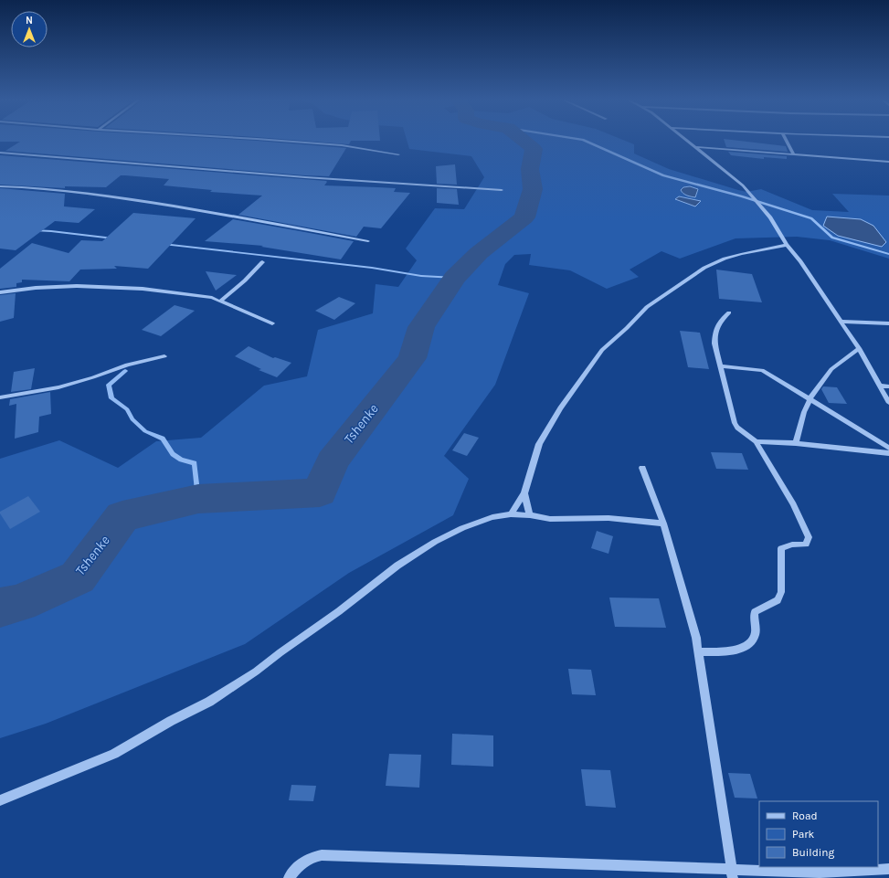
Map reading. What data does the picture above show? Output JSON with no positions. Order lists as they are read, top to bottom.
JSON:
{
  "water": ["Tshenke"],
  "legend": ["Road", "Park", "Building"],
  "north": "top"
}
